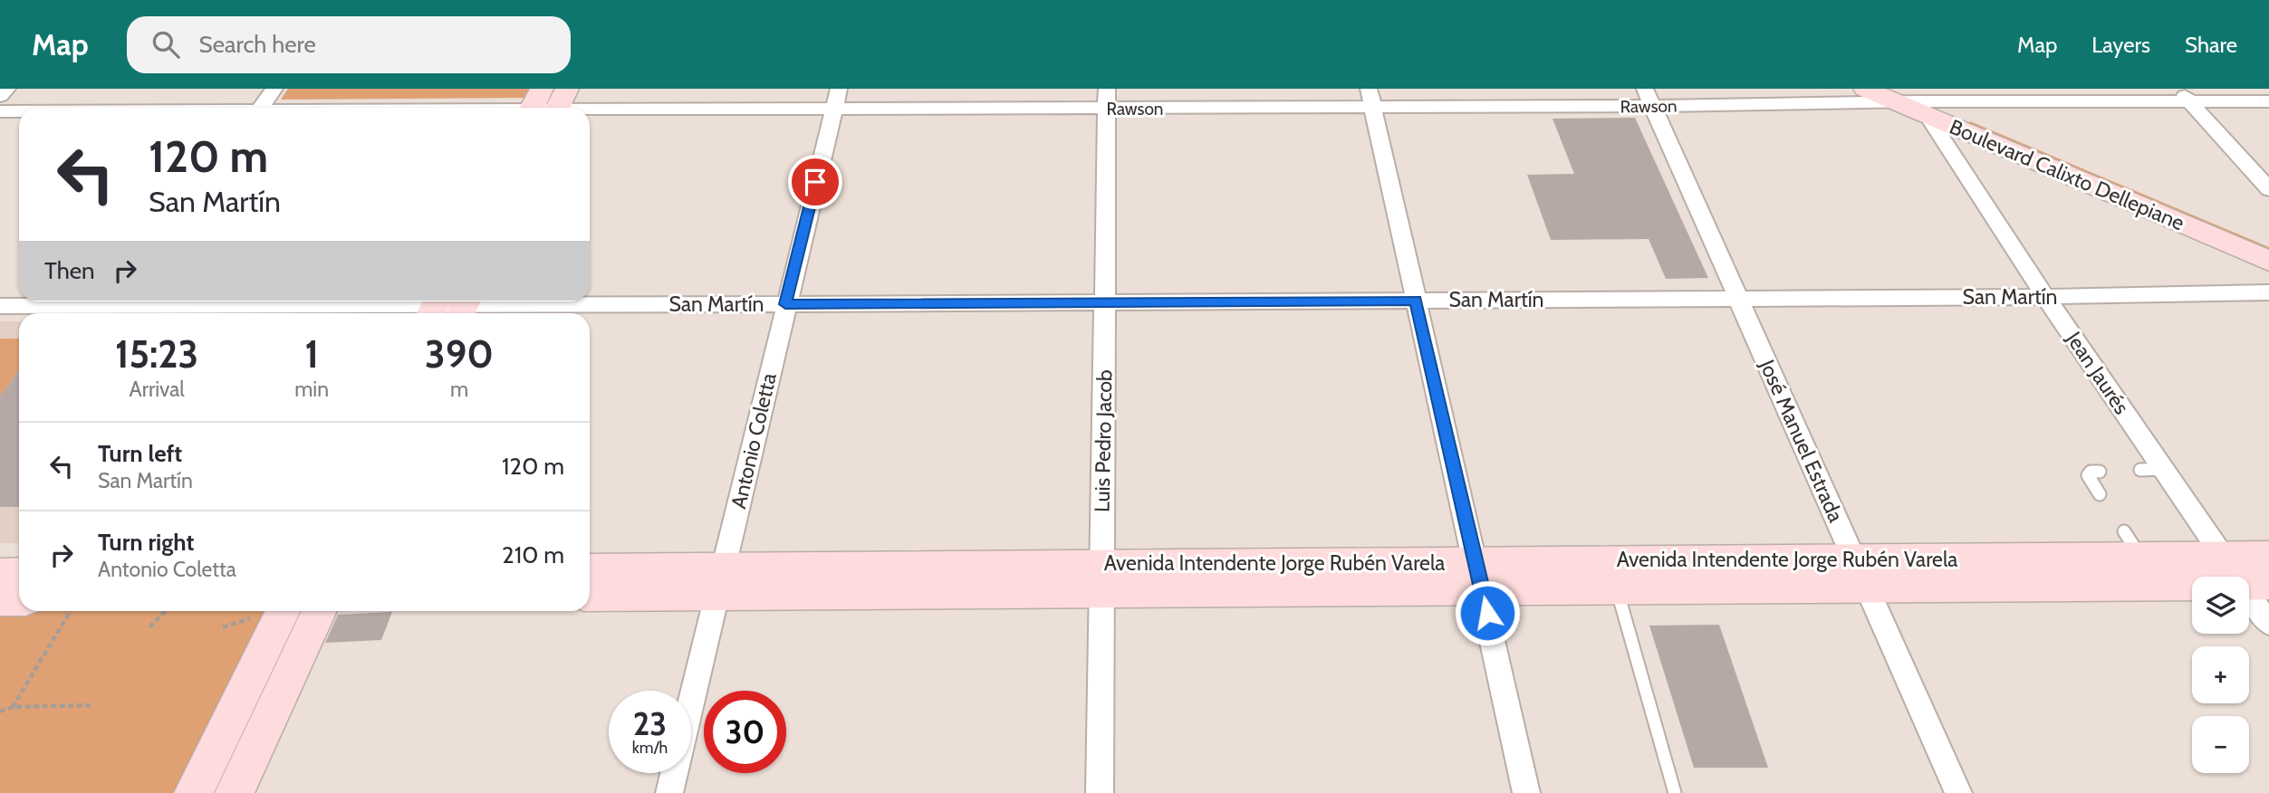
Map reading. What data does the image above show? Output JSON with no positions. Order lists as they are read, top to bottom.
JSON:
{
  "streets": {
    "main road": ["Boulevard Calixto Dellepiane", "Avenida Intendente Jorge Rubén Varela"],
    "street": [
      "Rawson",
      "San Martín",
      "Jean Jaurés",
      "Antonio Coletta",
      "Luis Pedro Jacob",
      "José Manuel Estrada"
    ]
  },
  "crossings": [
    ["Rawson", "Boulevard Calixto Dellepiane"],
    ["Rawson", "Jean Jaurés"],
    ["Rawson", "Antonio Coletta"],
    ["Rawson", "Luis Pedro Jacob"],
    ["Rawson", "José Manuel Estrada"],
    ["Boulevard Calixto Dellepiane", "Jean Jaurés"],
    ["San Martín", "Jean Jaurés"],
    ["San Martín", "Antonio Coletta"],
    ["San Martín", "Luis Pedro Jacob"],
    ["San Martín", "José Manuel Estrada"],
    ["Jean Jaurés", "Avenida Intendente Jorge Rubén Varela"],
    ["Antonio Coletta", "Avenida Intendente Jorge Rubén Varela"],
    ["Luis Pedro Jacob", "Avenida Intendente Jorge Rubén Varela"],
    ["José Manuel Estrada", "Avenida Intendente Jorge Rubén Varela"]
  ],
  "page": {
    "header": "Map",
    "search": "Search here",
    "nav": ["Map", "Layers", "Share"],
    "turn": ["120 m", "San Martín"],
    "then": "Then",
    "eta": [
      "15:23",
      "Arrival",
      "1",
      "min",
      "390",
      "m"
    ],
    "list": [
      {
        "name": "Turn left",
        "note": "San Martín",
        "value": "120 m"
      },
      {
        "name": "Turn right",
        "note": "Antonio Coletta",
        "value": "210 m"
      }
    ],
    "map_buttons": ["+", "−"],
    "speed": "23 km/h",
    "limit": "30"
  }
}
